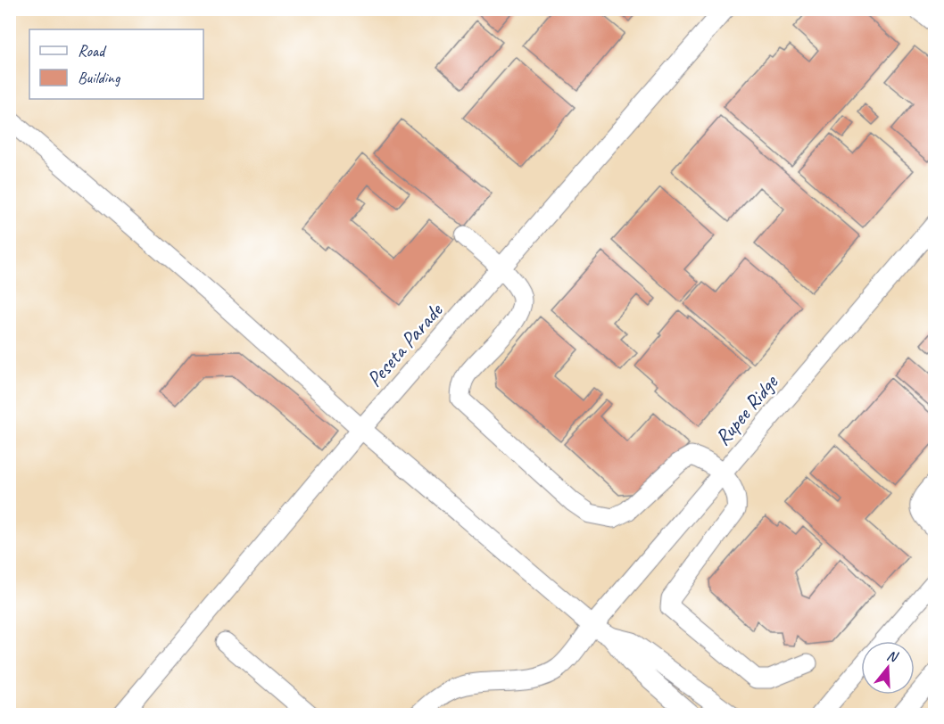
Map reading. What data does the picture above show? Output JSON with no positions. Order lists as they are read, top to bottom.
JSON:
{
  "streets": {
    "street": ["Peseta Parade", "Rupee Ridge"]
  },
  "legend": ["Road", "Building"],
  "north": "top"
}
